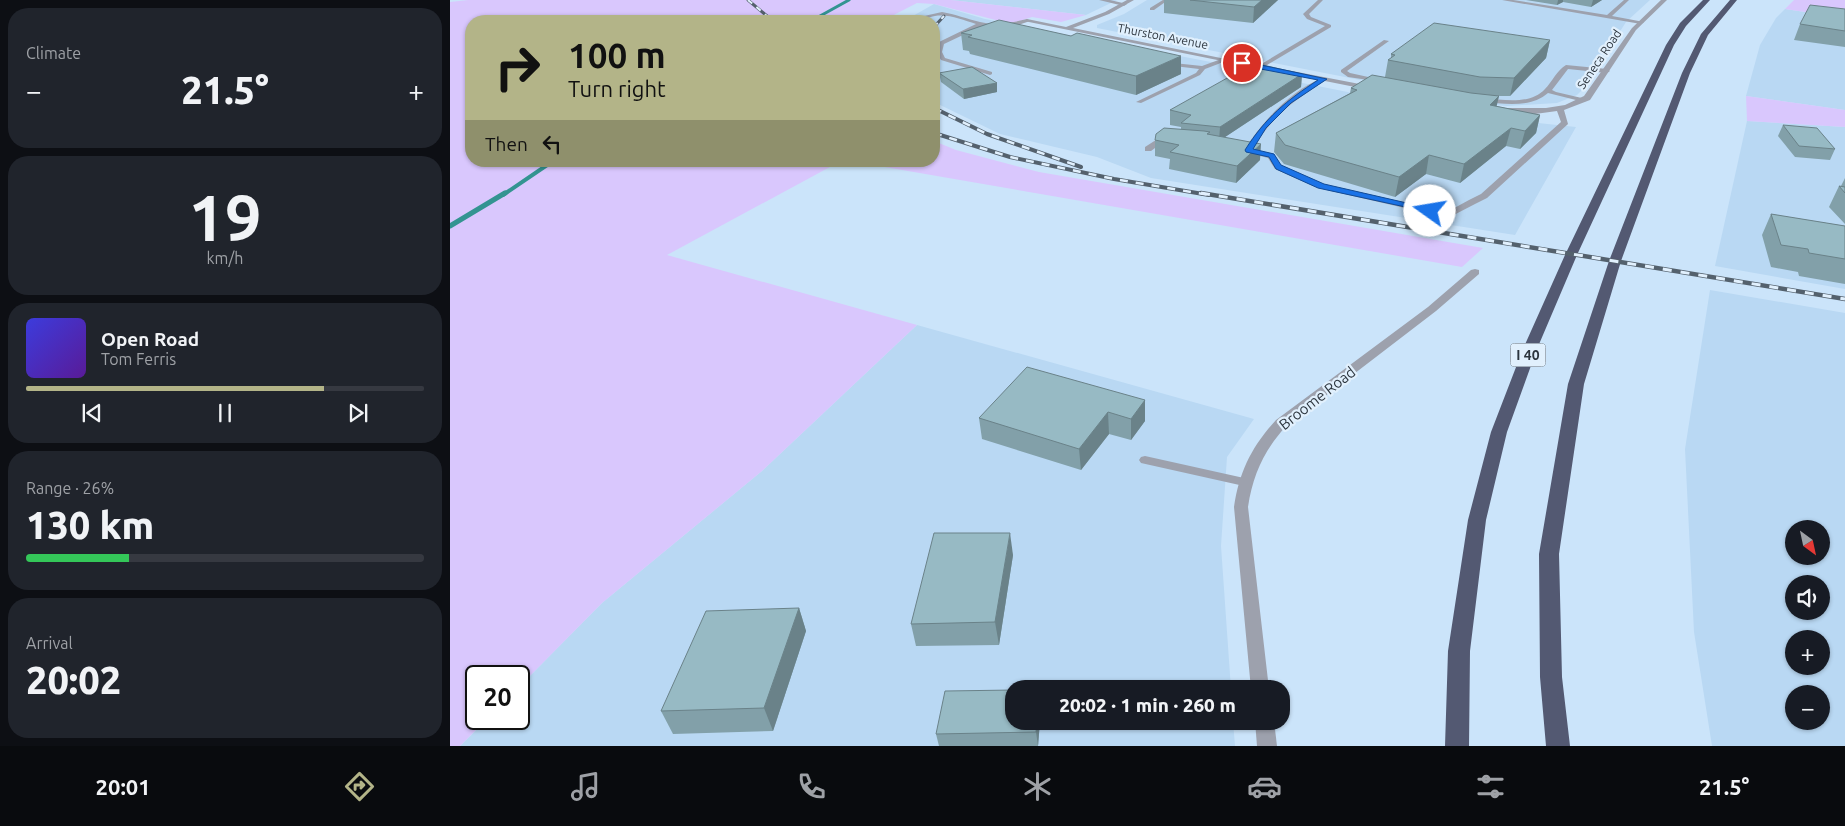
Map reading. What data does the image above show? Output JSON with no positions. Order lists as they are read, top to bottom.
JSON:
{
  "streets": {
    "highway": ["I 40"],
    "street": ["Thurston Avenue", "Seneca Road", "Broome Road"]
  },
  "north": "bottom right",
  "page": {
    "tile": [
      "Climate",
      ["19", "km/h"],
      ["Range · 26%", "130 km"],
      ["Arrival", "20:02"]
    ],
    "turn": ["100 m", "Turn right"],
    "heat": ["−", "21.5°", "+"],
    "then": "Then",
    "song": ["Open Road", "Tom Ferris"],
    "map_buttons": ["+", "−"],
    "limit": "20",
    "trip": "20:02 · 1 min · 260 m",
    "tabs": ["20:01", "21.5°"]
  }
}
